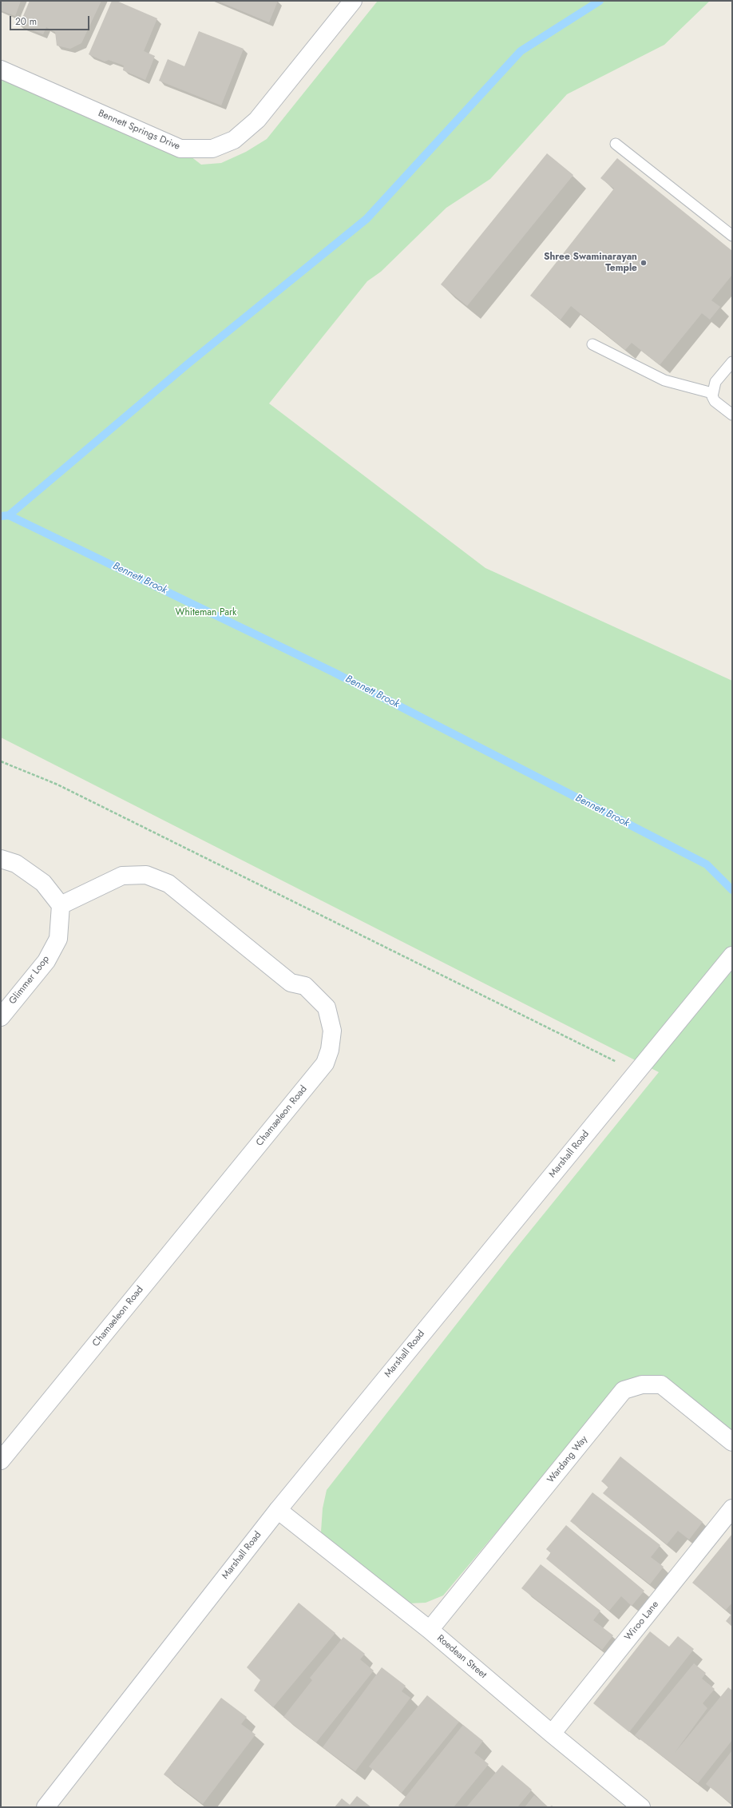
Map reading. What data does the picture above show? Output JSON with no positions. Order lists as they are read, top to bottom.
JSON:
{
  "streets": {
    "street": [
      "Bennett Springs Drive",
      "Glimmer Loop",
      "Chamaeleon Road",
      "Marshall Road",
      "Wardang Way",
      "Wiroo Lane",
      "Roedean Street"
    ]
  },
  "crossings": [
    ["Glimmer Loop", "Chamaeleon Road"],
    ["Marshall Road", "Roedean Street"],
    ["Wardang Way", "Roedean Street"],
    ["Wiroo Lane", "Roedean Street"]
  ],
  "water": ["Bennett Brook"],
  "parks": ["Whiteman Park"],
  "places": ["Shree Swaminarayan Temple"],
  "scale_bar": "20 m"
}
